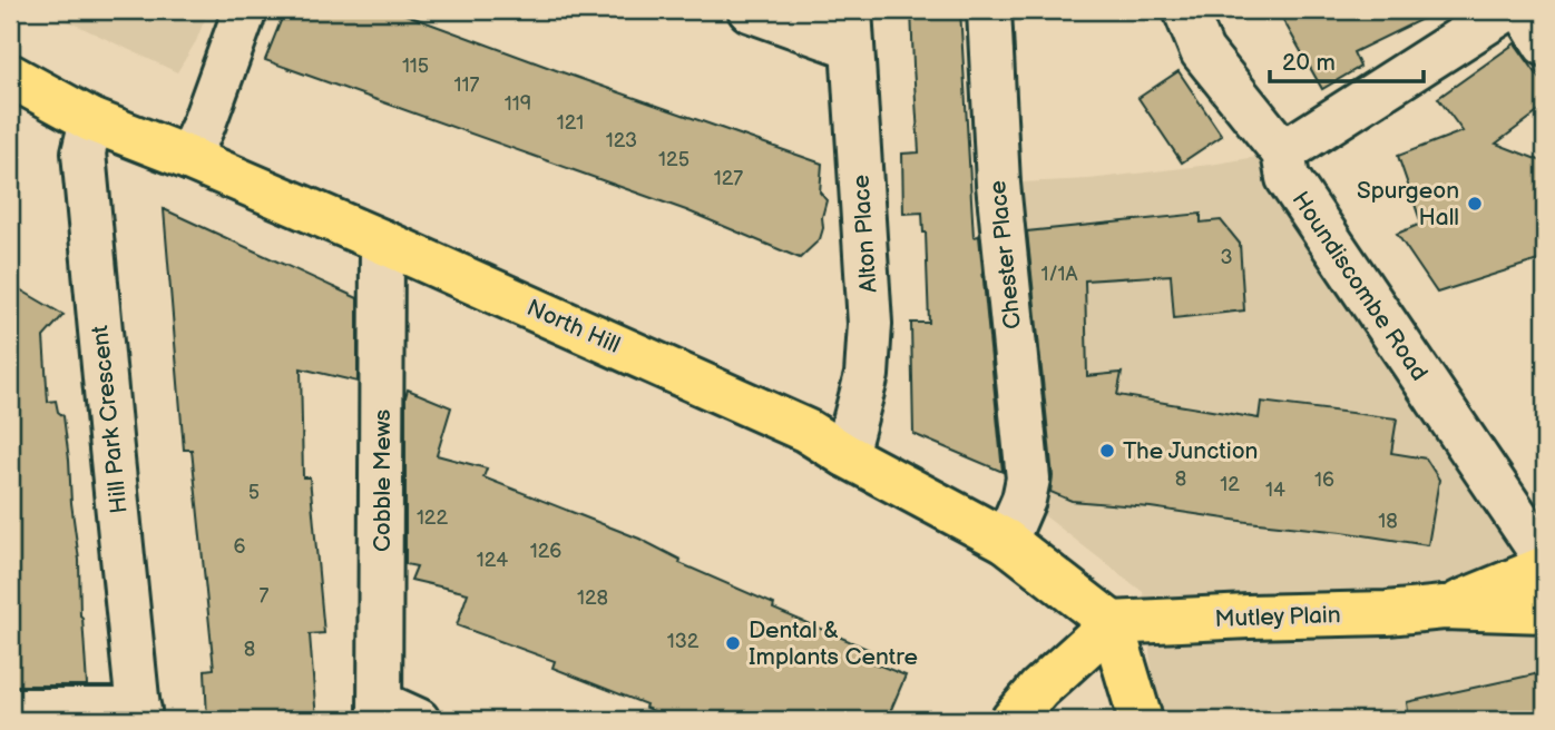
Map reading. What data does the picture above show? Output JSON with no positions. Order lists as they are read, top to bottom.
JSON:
{
  "streets": {
    "main road": ["North Hill", "Mutley Plain"],
    "street": [
      "Alton Place",
      "Chester Place",
      "Houndiscombe Road",
      "Hill Park Crescent",
      "Cobble Mews"
    ]
  },
  "crossings": [
    ["Alton Place", "North Hill"],
    ["Chester Place", "North Hill"],
    ["North Hill", "Hill Park Crescent"],
    ["North Hill", "Cobble Mews"],
    ["North Hill", "Mutley Plain"]
  ],
  "places": ["Spurgeon Hall", "The Junction", "Dental & Implants Centre"],
  "house_numbers": [
    "115",
    "117",
    "119",
    "121",
    "123",
    "125",
    "127",
    "3",
    "1/1A",
    "8",
    "16",
    "12",
    "14",
    "5",
    "122",
    "18",
    "6",
    "126",
    "124",
    "7",
    "128",
    "132",
    "8"
  ],
  "scale_bar": "20 m"
}
